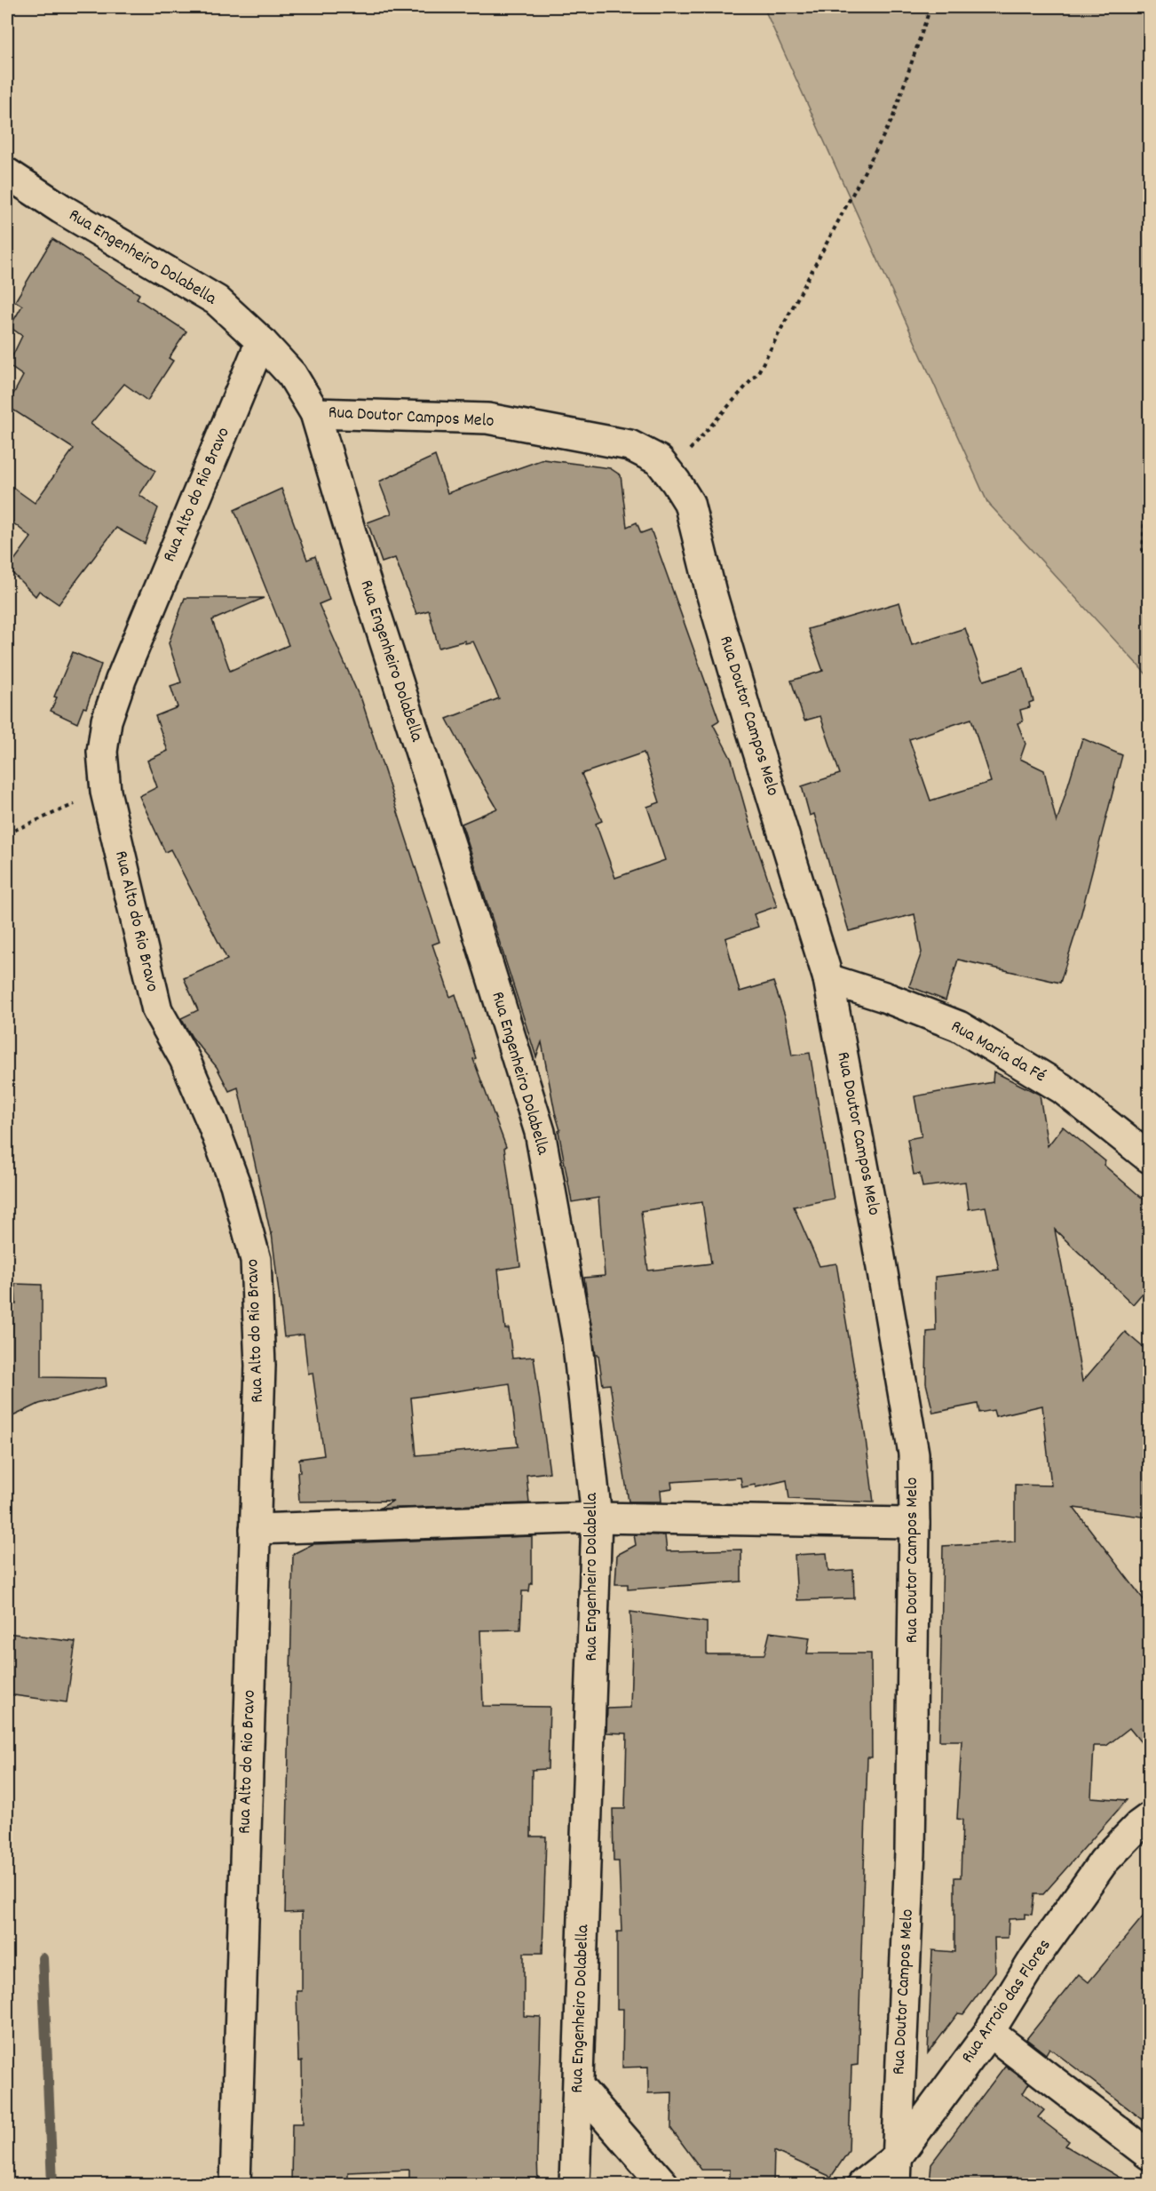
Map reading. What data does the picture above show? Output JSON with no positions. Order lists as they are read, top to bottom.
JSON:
{
  "streets": {
    "street": [
      "Rua Engenheiro Dolabella",
      "Rua Doutor Campos Melo",
      "Rua Alto do Rio Bravo",
      "Rua Maria da Fé",
      "Rua Arroio das Flores"
    ]
  },
  "crossings": [
    ["Rua Engenheiro Dolabella", "Rua Doutor Campos Melo"],
    ["Rua Engenheiro Dolabella", "Rua Alto do Rio Bravo"],
    ["Rua Doutor Campos Melo", "Rua Maria da Fé"],
    ["Rua Doutor Campos Melo", "Rua Arroio das Flores"]
  ]
}
